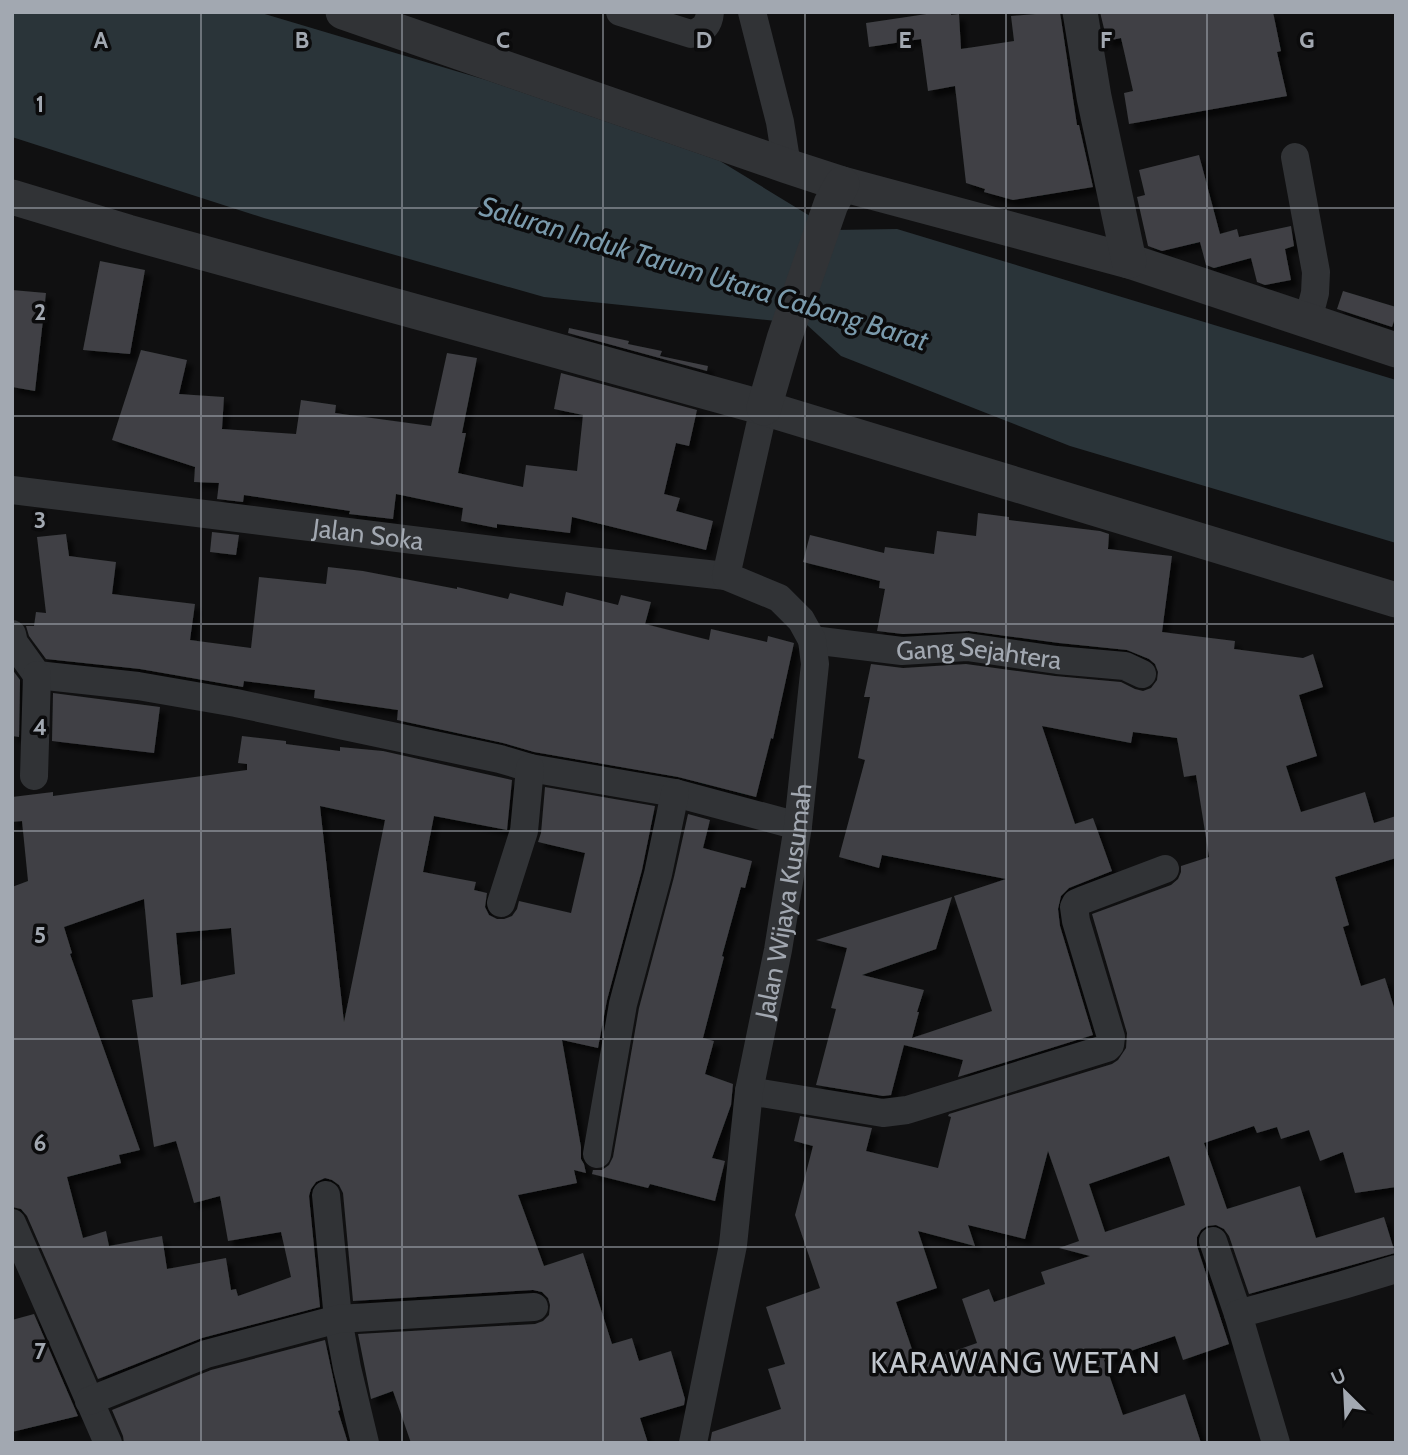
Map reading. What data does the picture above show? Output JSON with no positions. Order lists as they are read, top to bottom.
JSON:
{
  "streets": {
    "street": ["Jalan Soka", "Gang Sejahtera", "Jalan Wijaya Kusumah"]
  },
  "crossings": [
    ["Gang Sejahtera", "Jalan Wijaya Kusumah"]
  ],
  "districts": ["KARAWANG WETAN"],
  "water": ["Saluran Induk Tarum Utara Cabang Barat"],
  "north": "top left",
  "grid": {
    "columns": [
      "A",
      "B",
      "C",
      "D",
      "E",
      "F",
      "G"
    ],
    "rows": [
      "1",
      "2",
      "3",
      "4",
      "5",
      "6",
      "7"
    ]
  }
}
